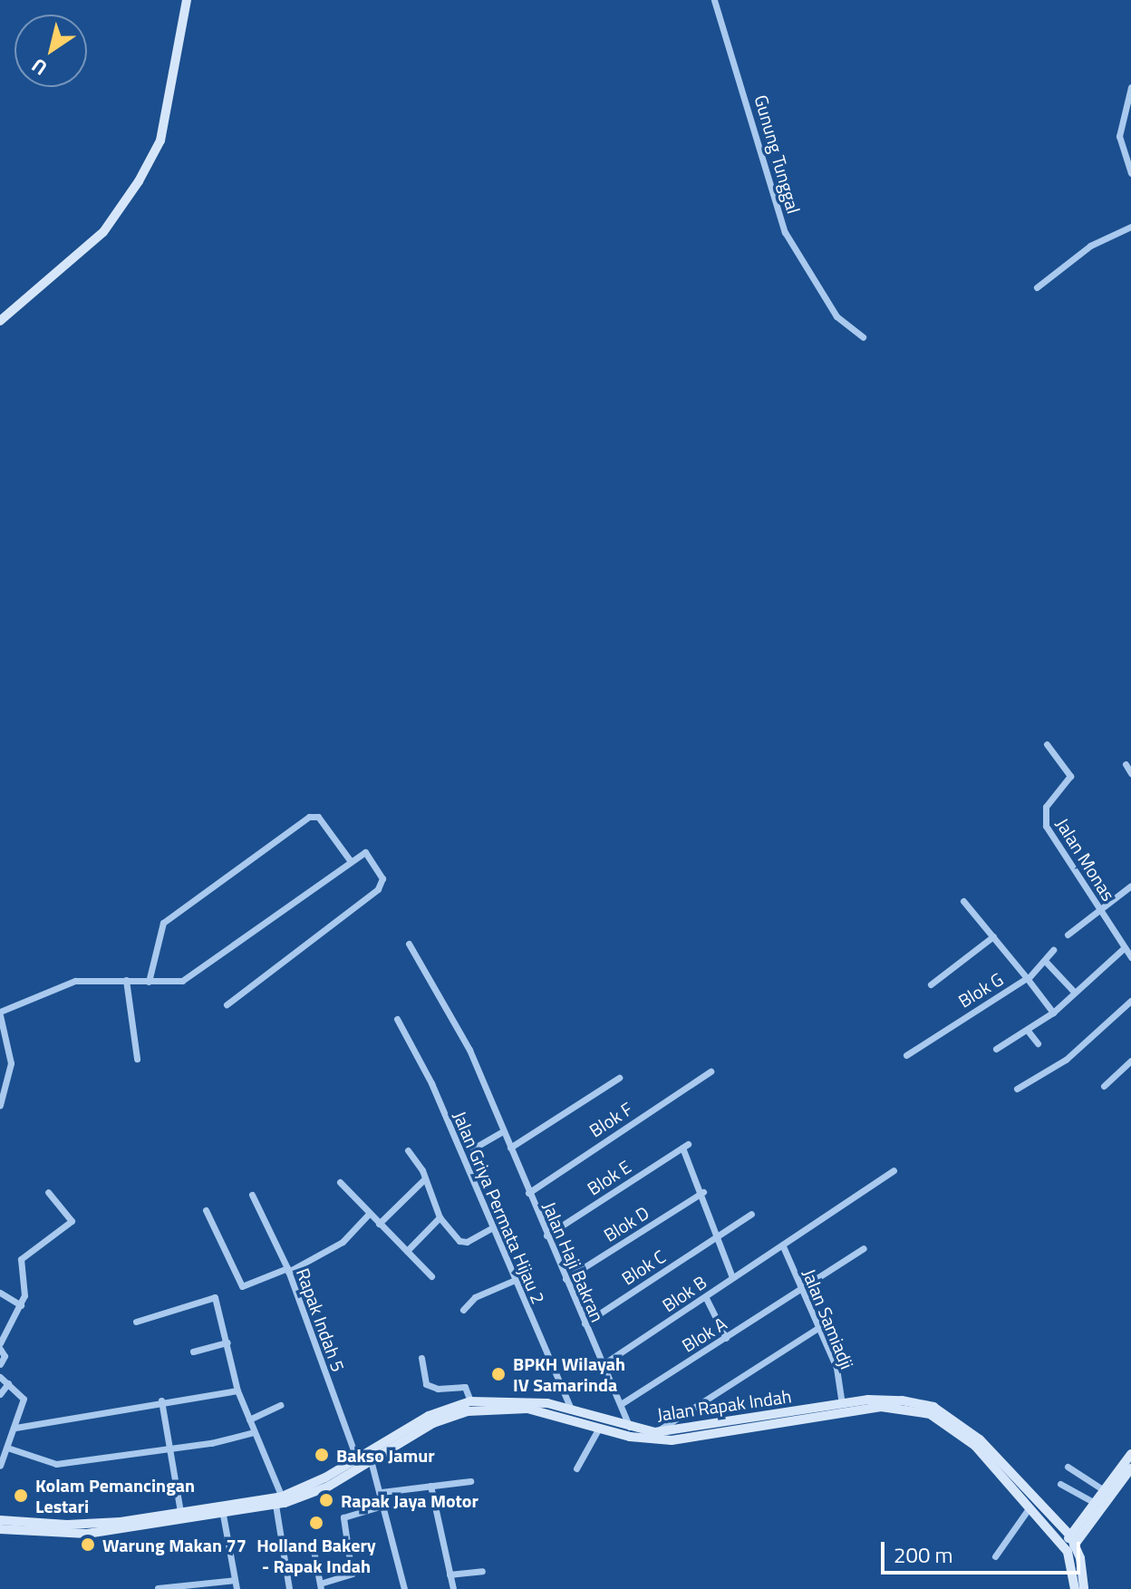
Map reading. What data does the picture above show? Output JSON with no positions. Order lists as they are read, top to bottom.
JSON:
{
  "streets": {
    "main road": ["Jalan Rapak Indah"],
    "street": [
      "Gunung Tunggal",
      "Jalan Monas",
      "Blok G",
      "Blok F",
      "Blok E",
      "Jalan Griya Permata Hijau 2",
      "Blok D",
      "Jalan Haji Bakran",
      "Blok C",
      "Blok B",
      "Jalan Samiadji",
      "Rapak Indah 5",
      "Blok A"
    ]
  },
  "crossings": [
    ["Blok F", "Jalan Haji Bakran"],
    ["Blok E", "Blok D"],
    ["Blok E", "Jalan Haji Bakran"],
    ["Jalan Griya Permata Hijau 2", "Jalan Rapak Indah"],
    ["Blok D", "Jalan Haji Bakran"],
    ["Jalan Haji Bakran", "Blok C"],
    ["Jalan Haji Bakran", "Blok B"],
    ["Jalan Haji Bakran", "Blok A"],
    ["Jalan Haji Bakran", "Jalan Rapak Indah"],
    ["Blok B", "Jalan Samiadji"],
    ["Jalan Samiadji", "Blok A"],
    ["Jalan Samiadji", "Jalan Rapak Indah"],
    ["Rapak Indah 5", "Jalan Rapak Indah"]
  ],
  "places": [
    "BPKH Wilayah IV Samarinda",
    "Bakso Jamur",
    "Kolam Pemancingan Lestari",
    "Rapak Jaya Motor",
    "Holland Bakery - Rapak Indah",
    "Warung Makan 77"
  ],
  "scale_bar": "200 m",
  "north": "bottom left"
}
